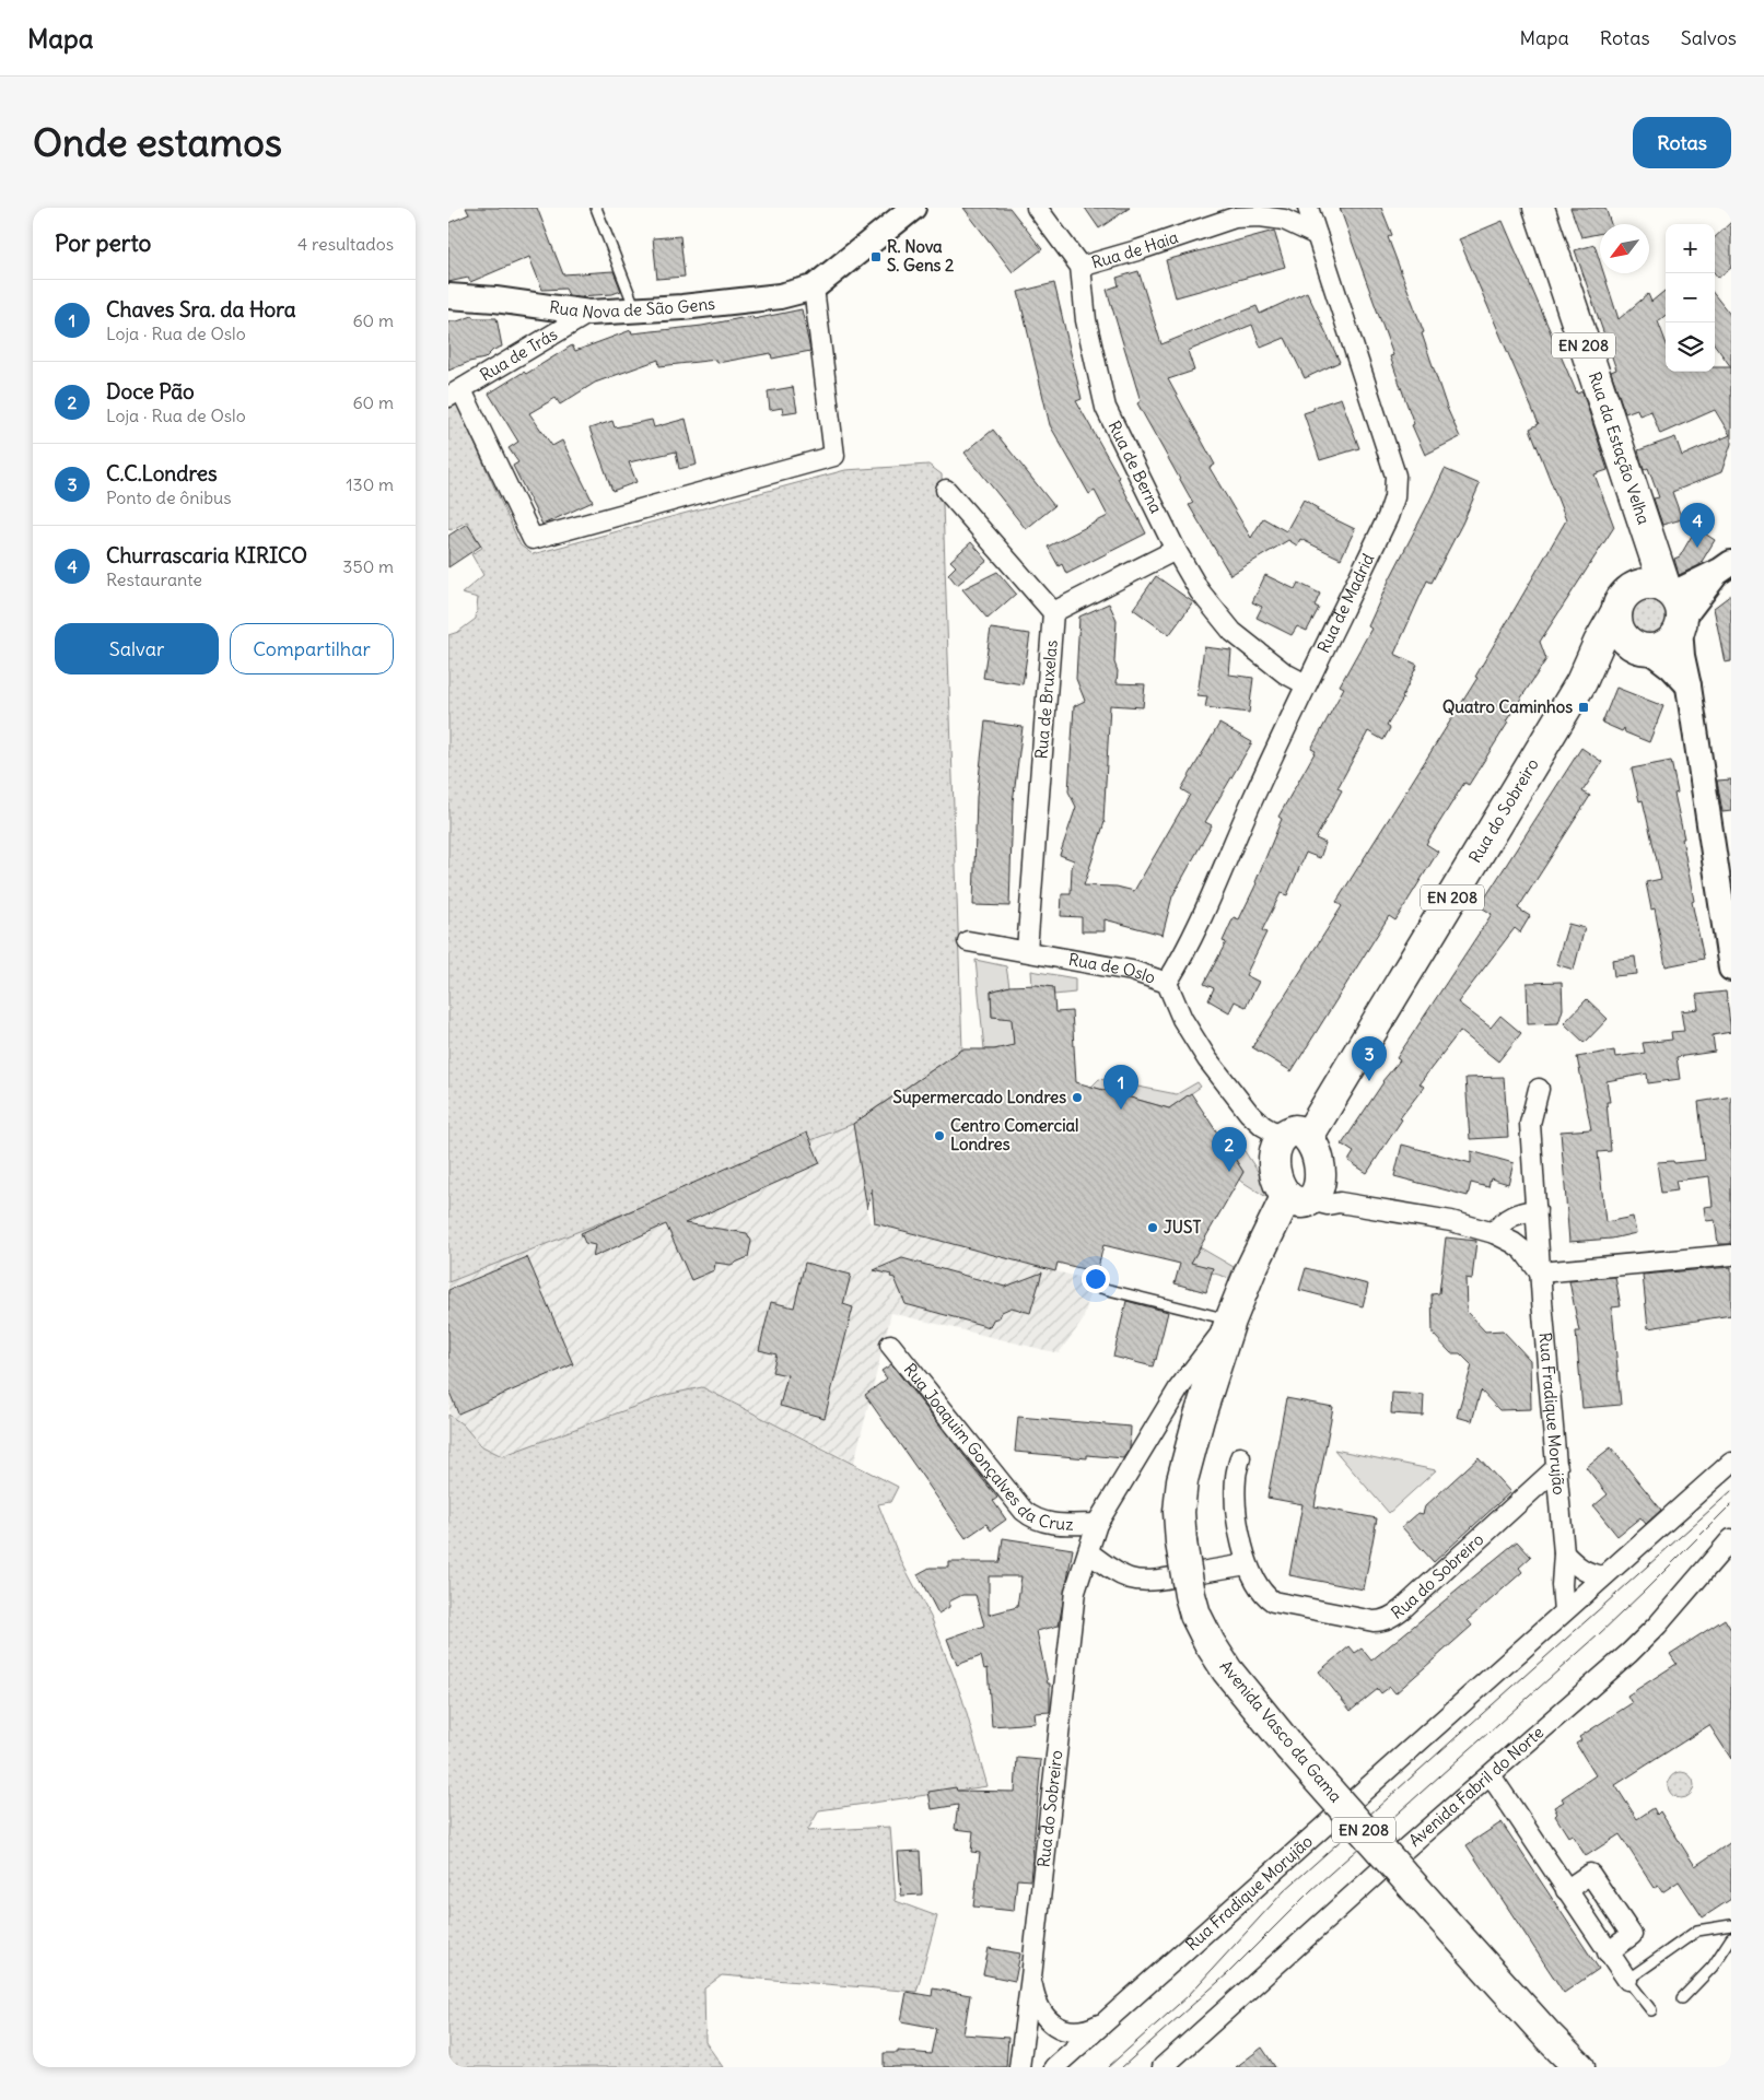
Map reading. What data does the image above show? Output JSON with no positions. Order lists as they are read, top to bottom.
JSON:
{
  "streets": {
    "main road": [
      "EN 208",
      "Rua da Estação Velha",
      "Rua do Sobreiro",
      "Avenida Vasco da Gama"
    ],
    "street": [
      "Rua de Haia",
      "Rua Nova de São Gens",
      "Rua de Trás",
      "Rua de Berna",
      "Rua de Madrid",
      "Rua de Bruxelas",
      "Rua de Oslo",
      "Rua Fradique Morujão",
      "Rua Joaquim Gonçalves da Cruz",
      "Avenida Fabril do Norte"
    ]
  },
  "crossings": [
    ["Rua de Haia", "Rua de Berna"],
    ["Rua de Haia", "Rua de Madrid"],
    ["Rua Nova de São Gens", "Rua de Trás"],
    ["Rua da Estação Velha", "Rua do Sobreiro"],
    ["Rua de Berna", "Rua de Madrid"],
    ["Rua de Madrid", "Rua de Oslo"],
    ["Rua de Bruxelas", "Rua de Oslo"],
    ["Rua do Sobreiro", "Rua de Oslo"],
    ["Rua do Sobreiro", "Rua Fradique Morujão"],
    ["Rua do Sobreiro", "Rua Joaquim Gonçalves da Cruz"],
    ["Rua do Sobreiro", "Avenida Vasco da Gama"]
  ],
  "places": {
    "transit": ["R. Nova S. Gens 2", "Quatro Caminhos"],
    "other": ["Supermercado Londres", "Centro Comercial Londres", "JUST"]
  },
  "north": "bottom left",
  "page": {
    "header": "Mapa",
    "nav": ["Mapa", "Rotas", "Salvos"],
    "buttons": [
      "Rotas",
      ["Salvar", "Compartilhar"]
    ],
    "title": "Onde estamos",
    "heading": ["Por perto", "4 resultados"],
    "map_buttons": ["+", "−"],
    "list": [
      {
        "mark": "1",
        "name": "Chaves Sra. da Hora",
        "note": "Loja · Rua de Oslo",
        "value": "60 m"
      },
      {
        "mark": "2",
        "name": "Doce Pão",
        "note": "Loja · Rua de Oslo",
        "value": "60 m"
      },
      {
        "mark": "3",
        "name": "C.C.Londres",
        "note": "Ponto de ônibus",
        "value": "130 m"
      },
      {
        "mark": "4",
        "name": "Churrascaria KIRICO",
        "note": "Restaurante",
        "value": "350 m"
      }
    ],
    "pins": [
      "4",
      "3",
      "1",
      "2"
    ]
  }
}
